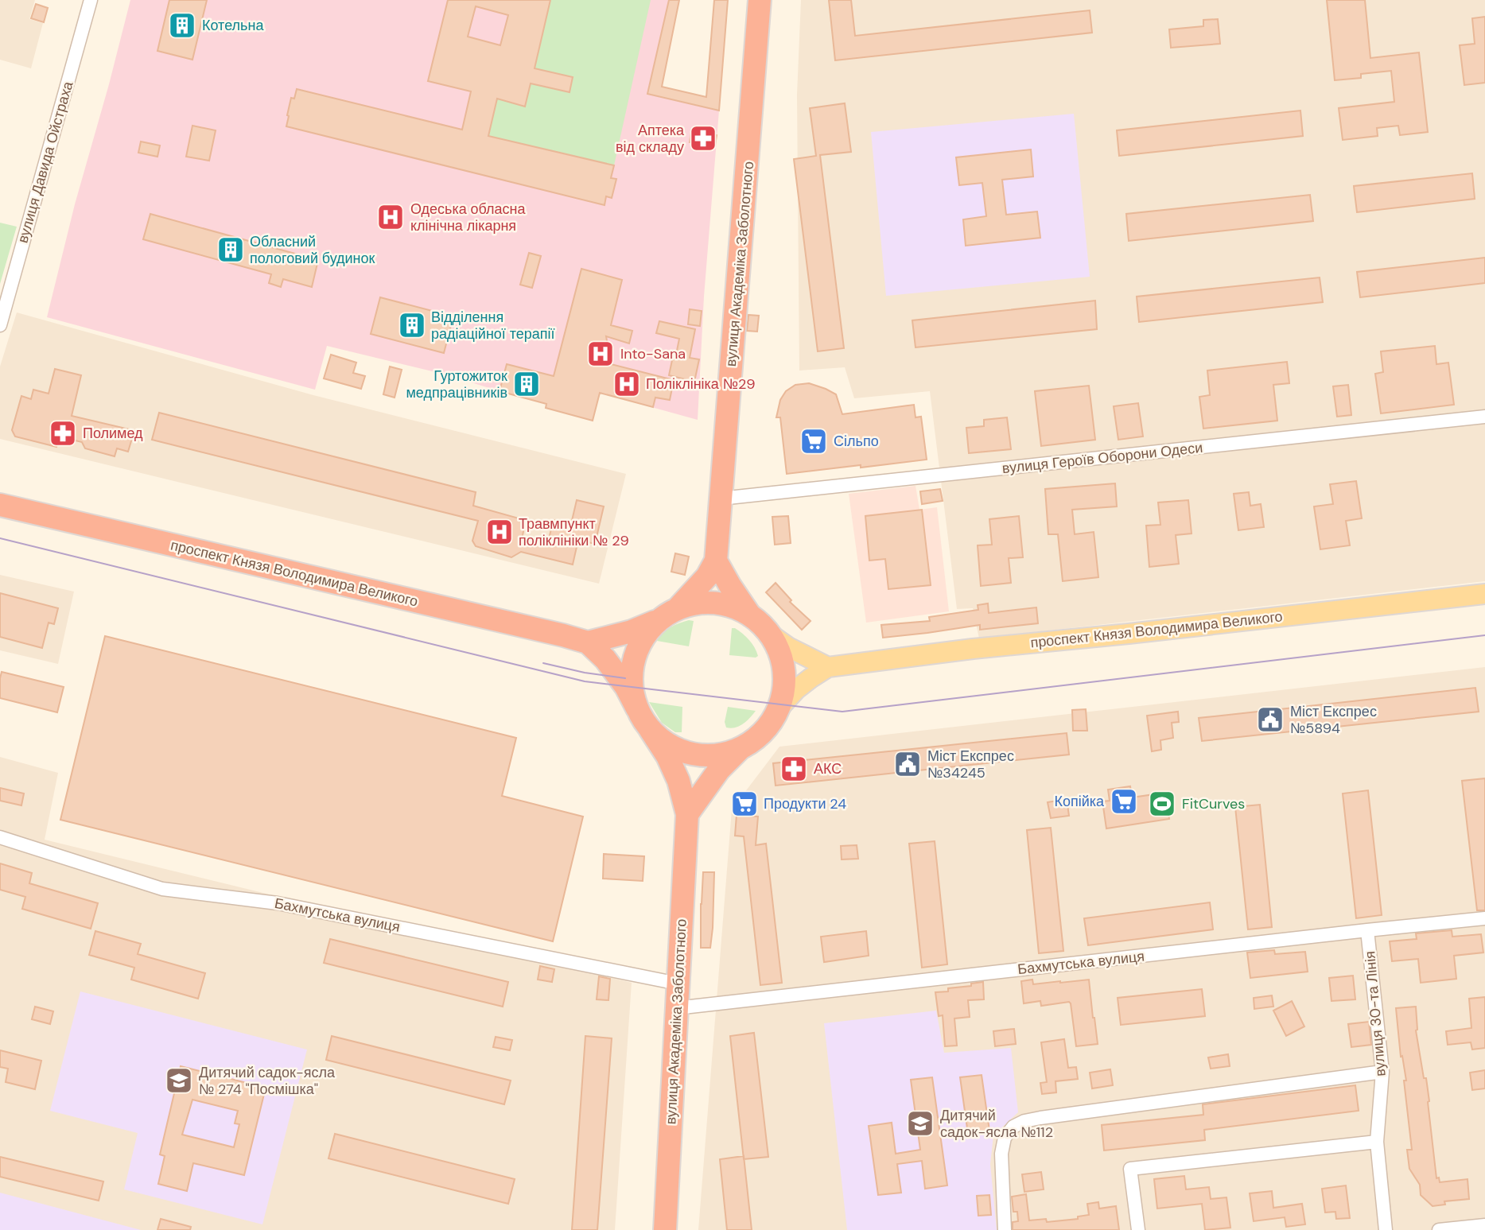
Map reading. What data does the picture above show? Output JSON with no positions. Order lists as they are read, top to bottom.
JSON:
{
  "streets": {
    "highway": ["вулиця Академіка Заболотного", "проспект Князя Володимира Великого"],
    "street": [
      "вулиця Давида Ойстраха",
      "вулиця Героїв Оборони Одеси",
      "Бахмутська вулиця",
      "вулиця 30-та Лінія"
    ]
  },
  "crossings": [
    ["вулиця Академіка Заболотного", "вулиця Героїв Оборони Одеси"],
    ["вулиця Академіка Заболотного", "проспект Князя Володимира Великого"],
    ["вулиця Академіка Заболотного", "Бахмутська вулиця"],
    ["Бахмутська вулиця", "вулиця 30-та Лінія"]
  ],
  "places": {
    "building": [
      "Котельна",
      "Обласний пологовий будинок",
      "Відділення радіаційної терапії",
      "Гуртожиток медпрацівників"
    ],
    "pharmacy": ["Аптека від складу", "Полимед", "АКС"],
    "hospital": [
      "Одеська обласна клінічна лікарня",
      "Into-Sana",
      "Поліклініка №29",
      "Травмпункт поліклініки № 29"
    ],
    "supermarket": ["Сільпо", "Копійка", "Продукти 24"],
    "public building": ["Міст Експрес №5894", "Міст Експрес №34245"],
    "sports": ["FitCurves"],
    "school or university": ["Дитячий садок-ясла № 274 \"Посмішка\"", "Дитячий садок-ясла №112"]
  }
}
